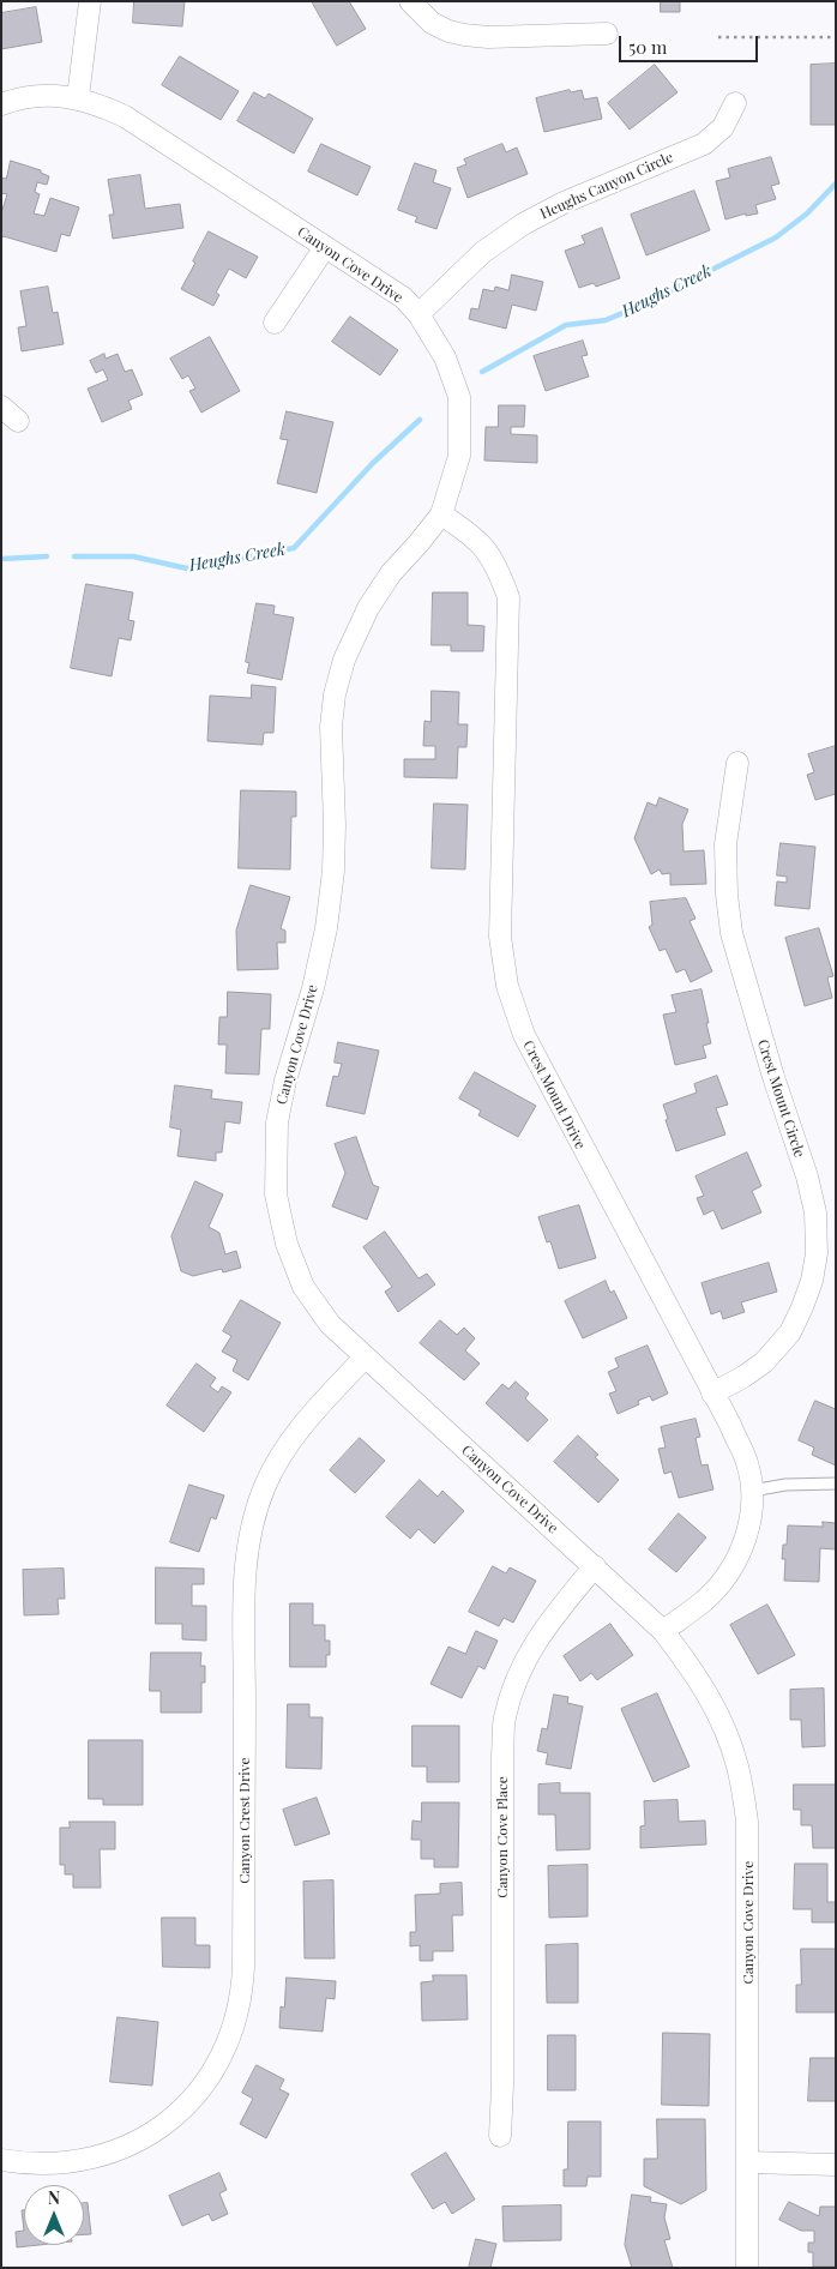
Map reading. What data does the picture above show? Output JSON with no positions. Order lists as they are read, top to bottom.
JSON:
{
  "streets": {
    "street": [
      "Heughs Canyon Circle",
      "Canyon Cove Drive",
      "Crest Mount Drive",
      "Crest Mount Circle",
      "Canyon Crest Drive",
      "Canyon Cove Place"
    ]
  },
  "crossings": [
    ["Heughs Canyon Circle", "Canyon Cove Drive"],
    ["Canyon Cove Drive", "Crest Mount Drive"],
    ["Canyon Cove Drive", "Canyon Crest Drive"],
    ["Canyon Cove Drive", "Canyon Cove Place"],
    ["Crest Mount Drive", "Crest Mount Circle"]
  ],
  "water": ["Heughs Creek"],
  "scale_bar": "50 m",
  "north": "top"
}
